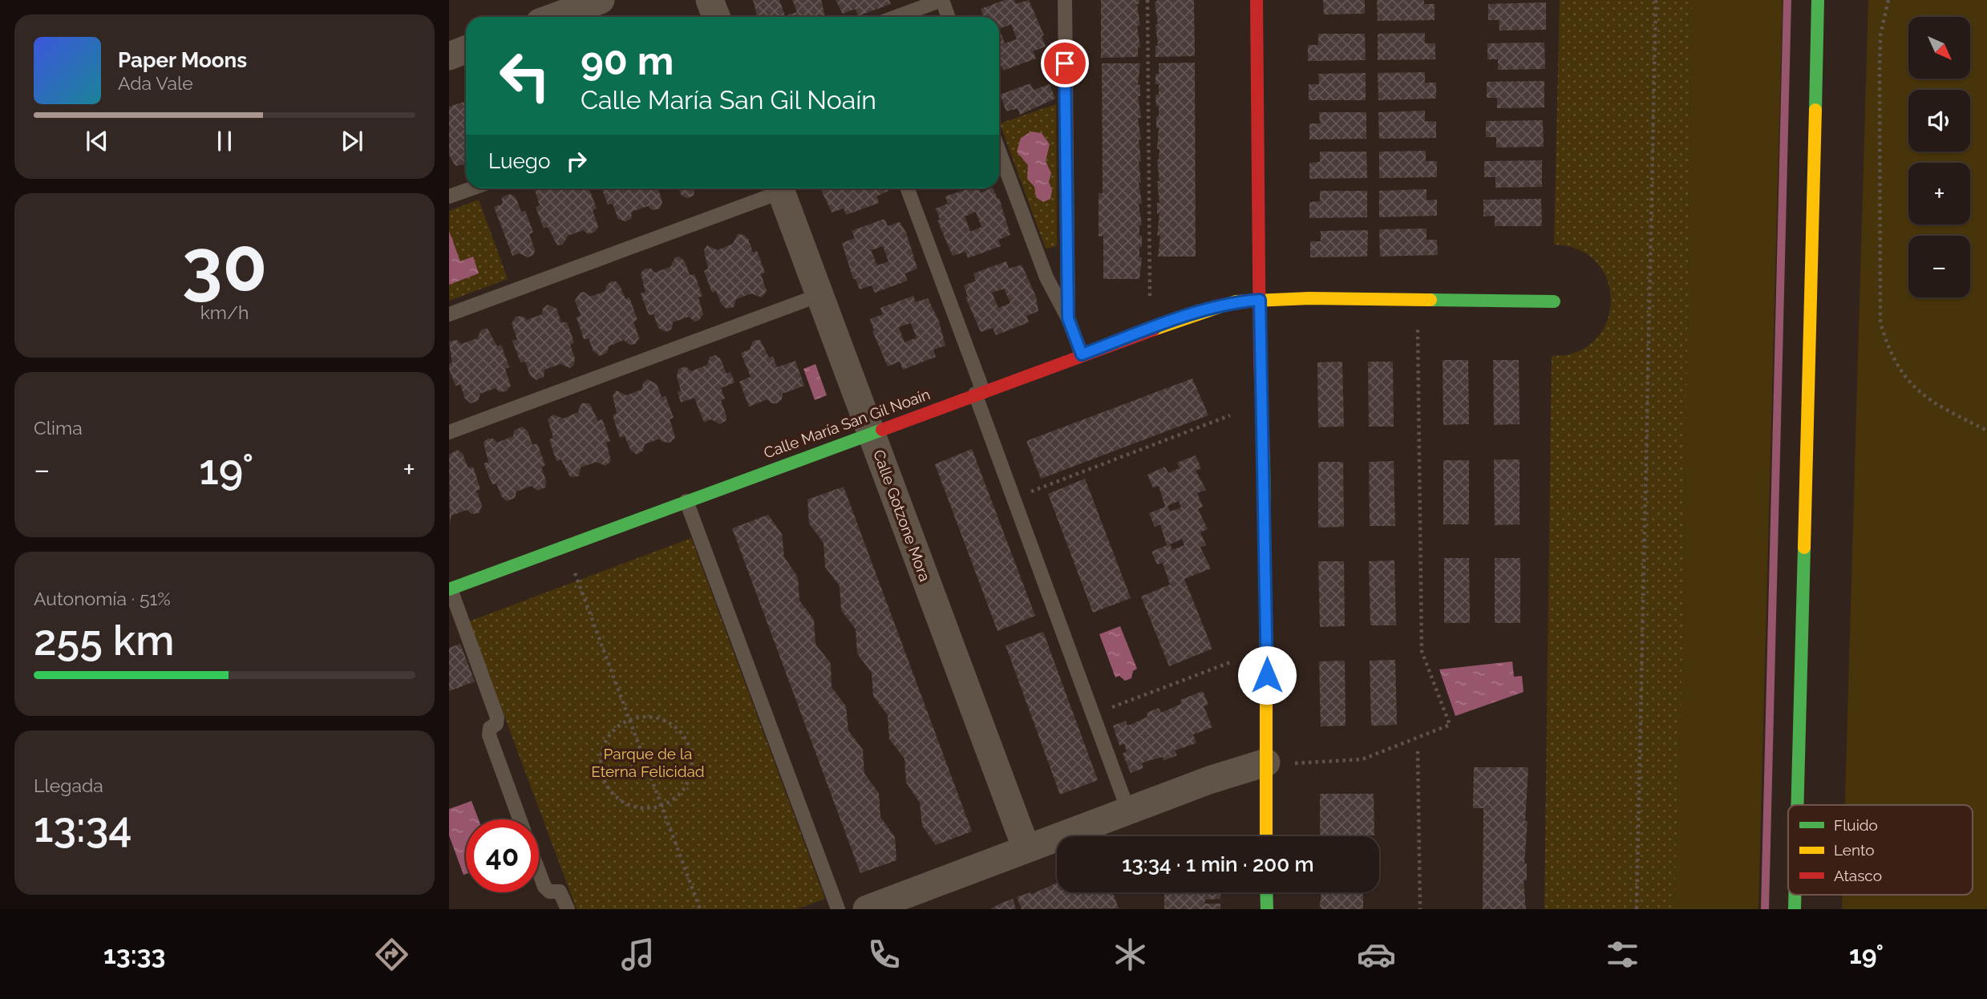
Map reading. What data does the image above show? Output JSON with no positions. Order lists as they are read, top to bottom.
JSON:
{
  "streets": {
    "main road": ["Calle María San Gil Noaín"],
    "street": ["Calle Gotzone Mora"]
  },
  "crossings": [
    ["Calle María San Gil Noaín", "Calle Gotzone Mora"]
  ],
  "parks": ["Parque de la Eterna Felicidad"],
  "legend": ["Fluido", "Lento", "Atasco"],
  "north": "bottom right",
  "page": {
    "map_buttons": ["+", "−"],
    "turn": ["90 m", "Calle María San Gil Noaín"],
    "song": ["Paper Moons", "Ada Vale"],
    "then": "Luego",
    "tile": [
      ["30", "km/h"],
      "Clima",
      ["Autonomía · 51%", "255 km"],
      ["Llegada", "13:34"]
    ],
    "heat": ["−", "19°", "+"],
    "limit": "40",
    "trip": "13:34 · 1 min · 200 m",
    "tabs": ["13:33", "19°"]
  }
}
